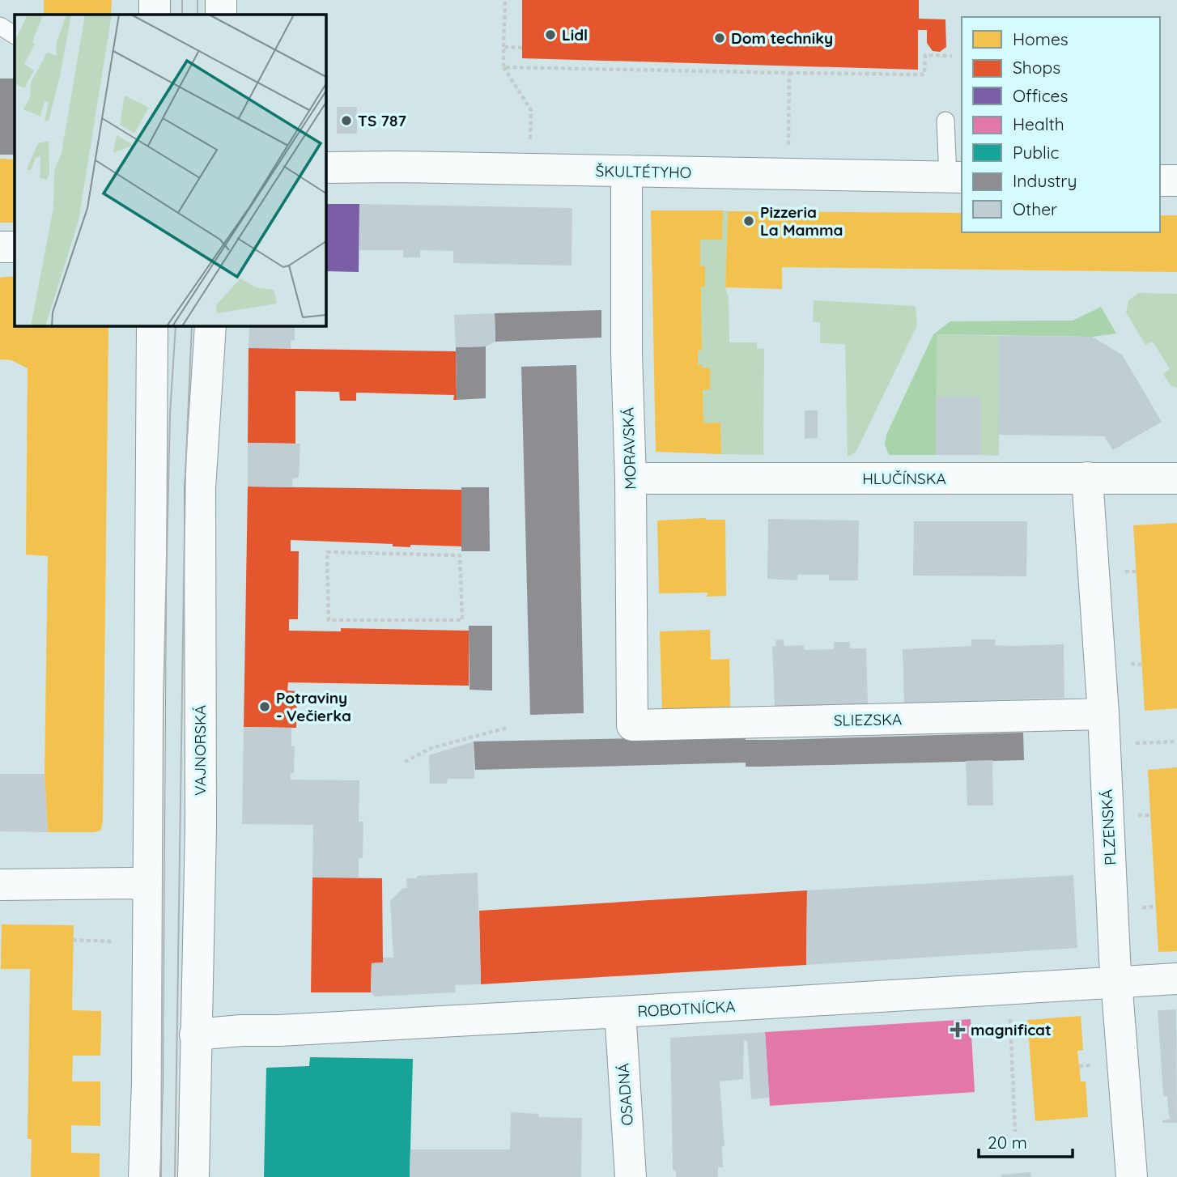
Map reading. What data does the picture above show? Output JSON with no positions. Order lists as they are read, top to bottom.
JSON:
{
  "streets": {
    "street": [
      "ŠKULTÉTYHO",
      "MORAVSKÁ",
      "HLUČÍNSKA",
      "SLIEZSKA",
      "VAJNORSKÁ",
      "PLZENSKÁ",
      "ROBOTNÍCKA",
      "OSADNÁ"
    ]
  },
  "crossings": [
    ["ŠKULTÉTYHO", "MORAVSKÁ"],
    ["MORAVSKÁ", "HLUČÍNSKA"],
    ["MORAVSKÁ", "SLIEZSKA"],
    ["HLUČÍNSKA", "PLZENSKÁ"],
    ["SLIEZSKA", "PLZENSKÁ"],
    ["VAJNORSKÁ", "ROBOTNÍCKA"],
    ["PLZENSKÁ", "ROBOTNÍCKA"],
    ["ROBOTNÍCKA", "OSADNÁ"]
  ],
  "places": {
    "other": [
      "Lidl",
      "Dom techniky",
      "TS 787",
      "Pizzeria La Mamma",
      "Potraviny - Večierka"
    ],
    "health": ["magnificat"]
  },
  "legend": [
    "Homes",
    "Shops",
    "Offices",
    "Health",
    "Public",
    "Industry",
    "Other"
  ],
  "scale_bar": "20 m"
}
